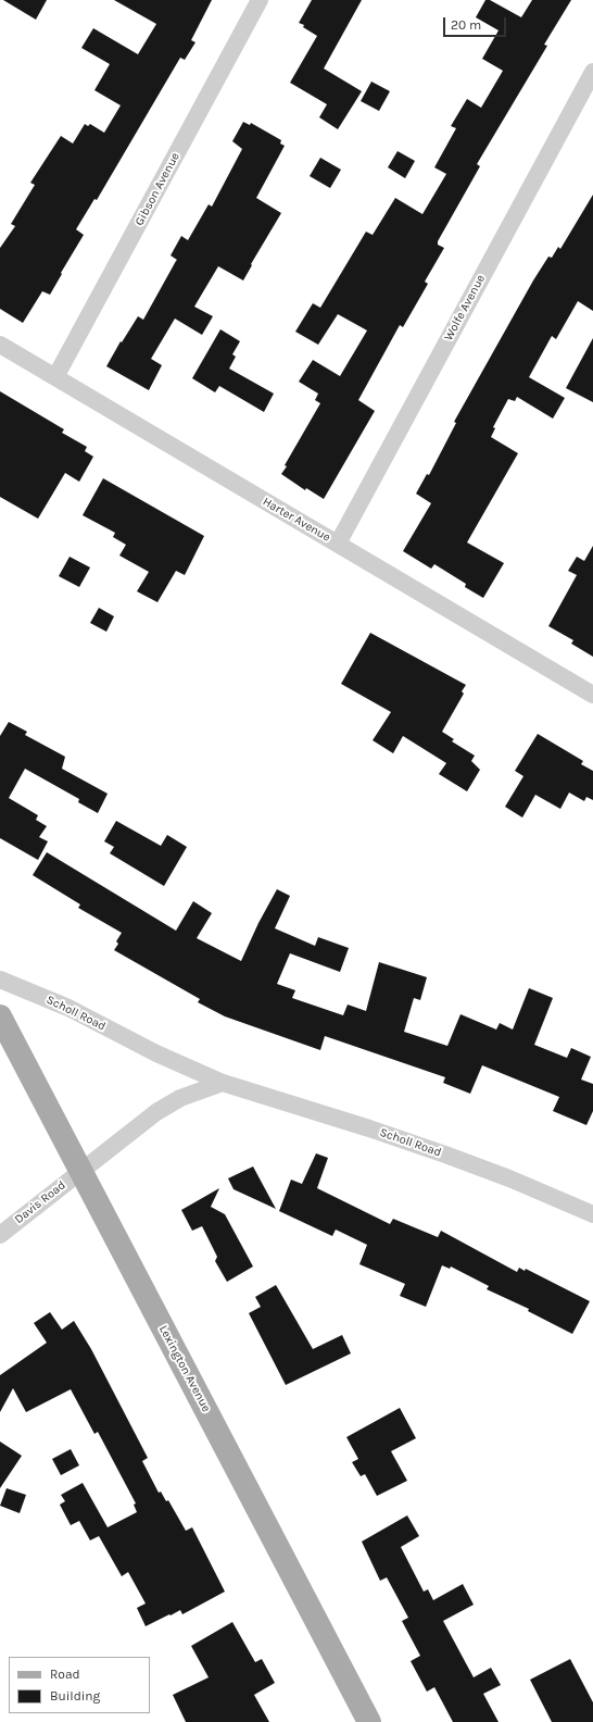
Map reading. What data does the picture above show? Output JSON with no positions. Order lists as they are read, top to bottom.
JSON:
{
  "streets": {
    "main road": ["Lexington Avenue"],
    "street": [
      "Gibson Avenue",
      "Wolfe Avenue",
      "Harter Avenue",
      "Scholl Road",
      "Davis Road"
    ]
  },
  "crossings": [
    ["Gibson Avenue", "Harter Avenue"],
    ["Wolfe Avenue", "Harter Avenue"],
    ["Davis Road", "Lexington Avenue"]
  ],
  "legend": ["Road", "Building"],
  "scale_bar": "20 m"
}
